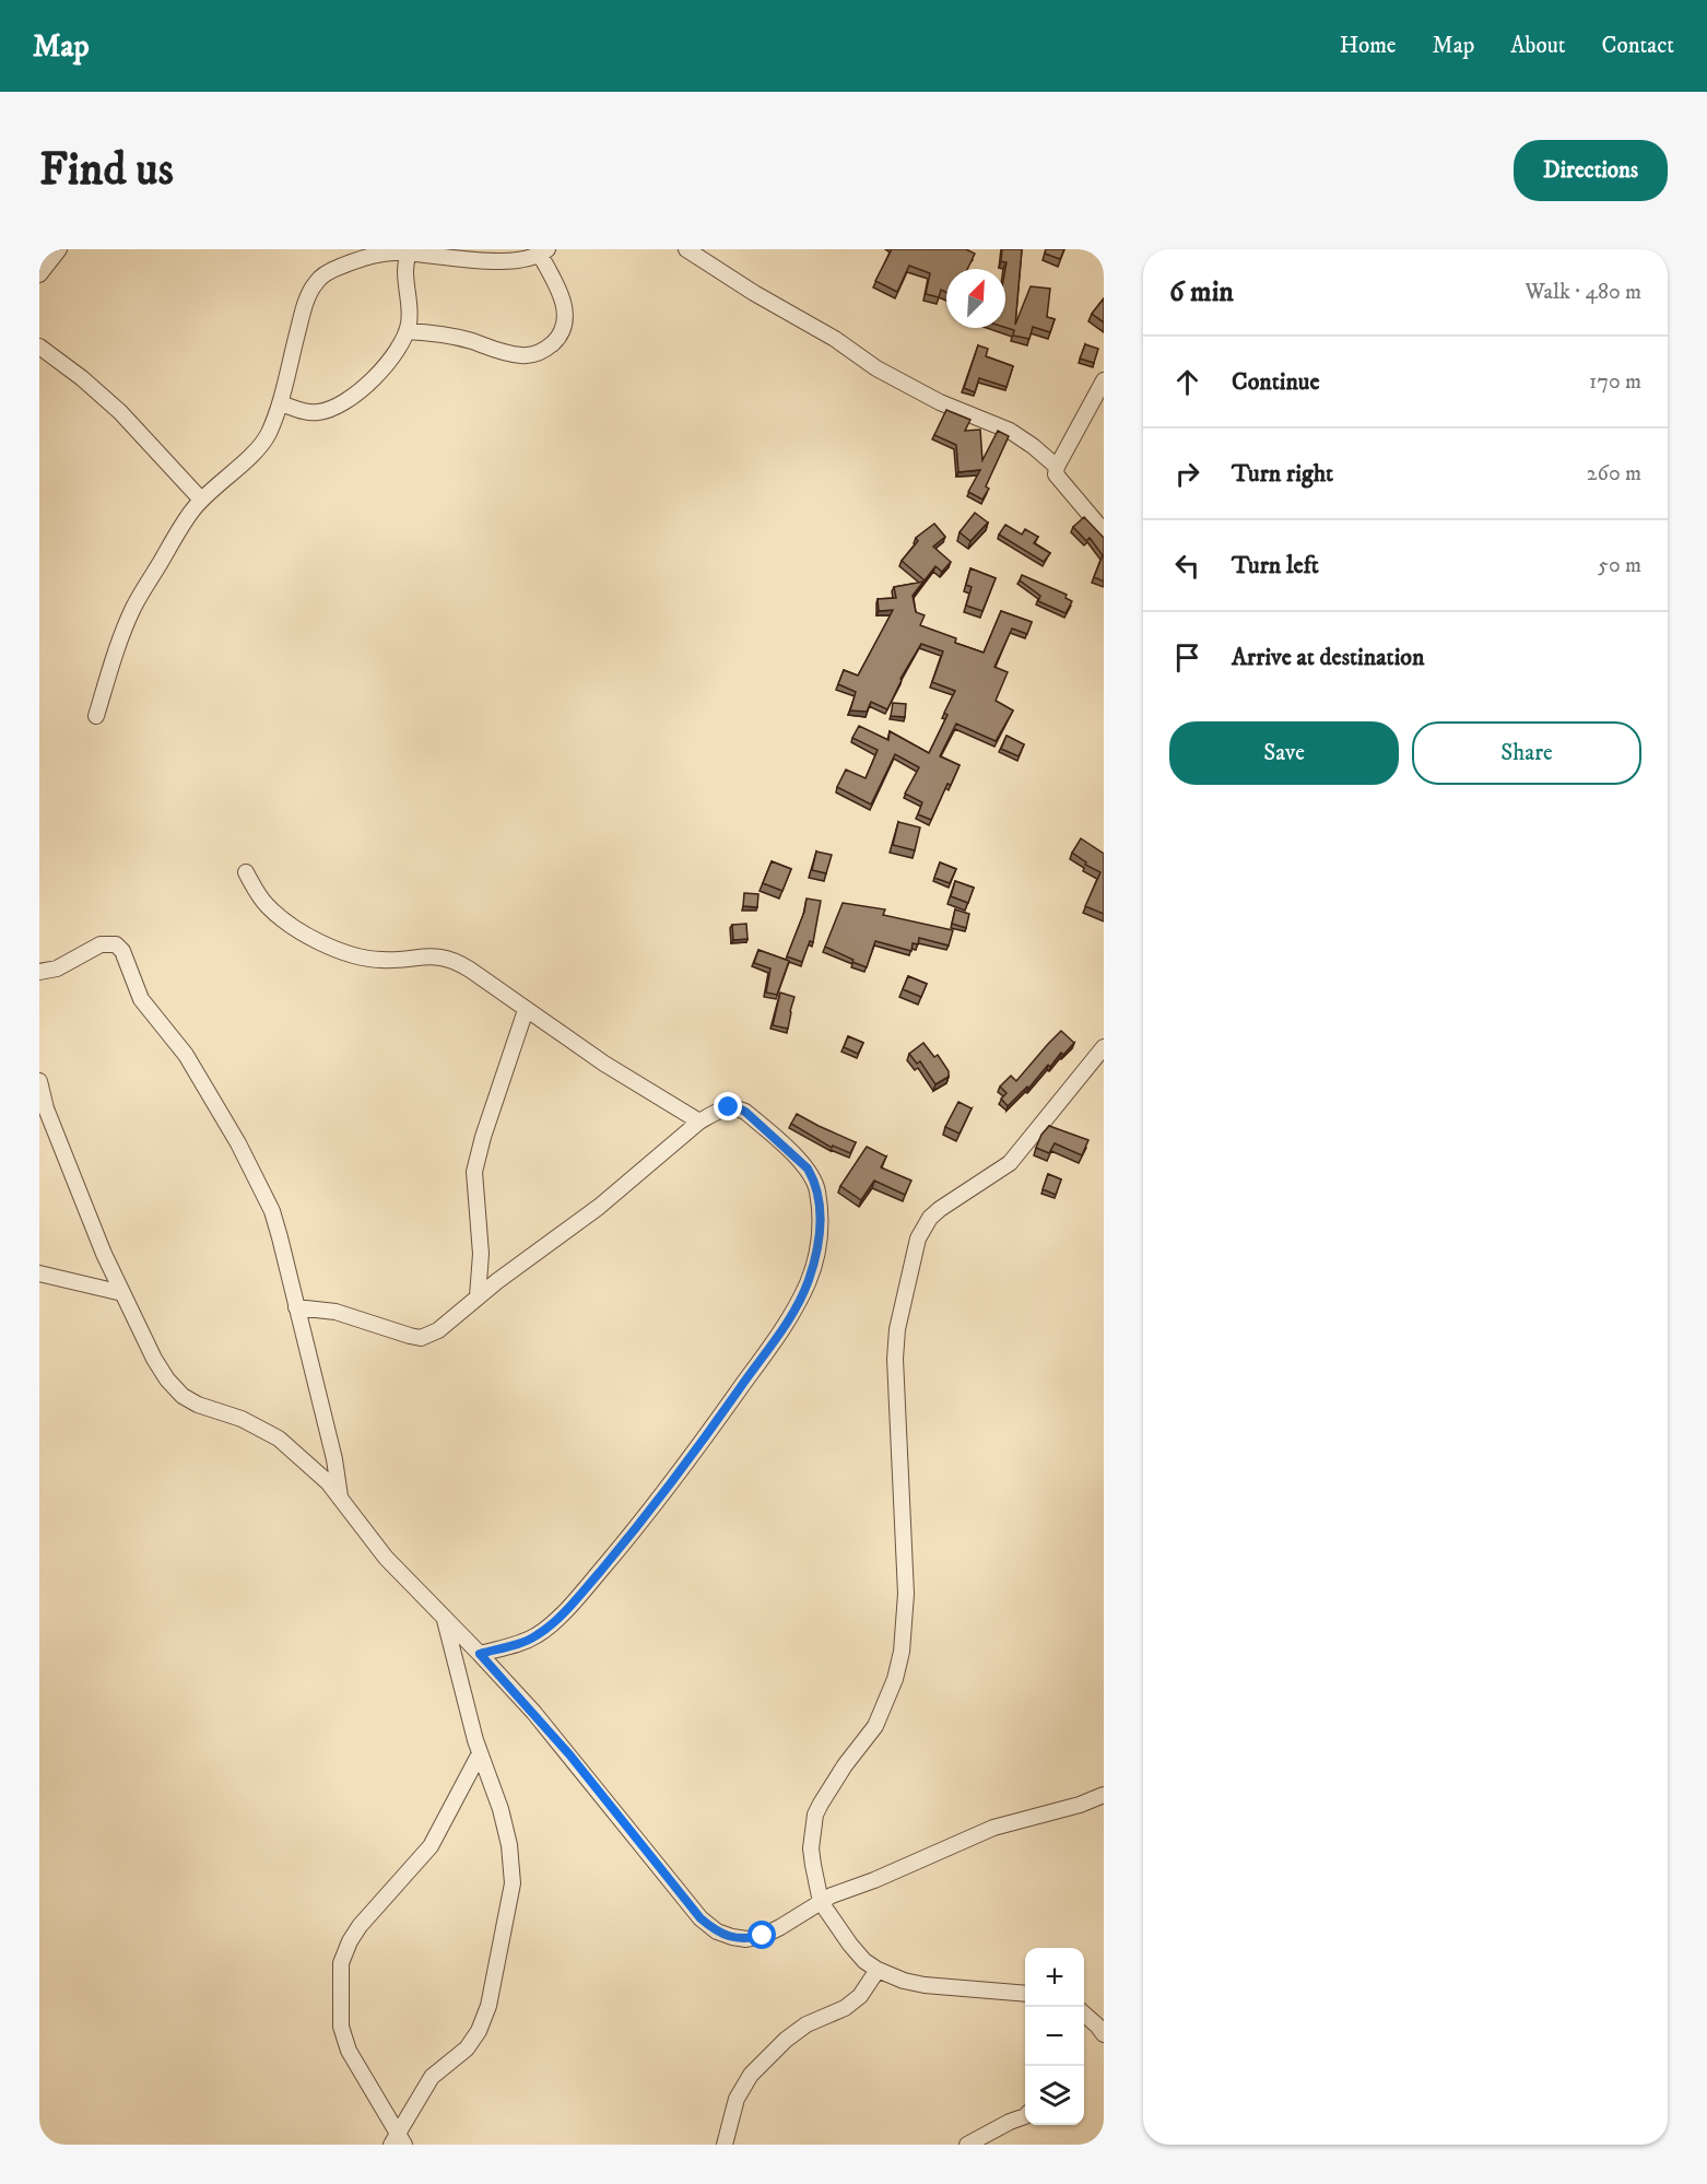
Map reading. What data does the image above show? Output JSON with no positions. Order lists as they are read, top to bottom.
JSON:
{
  "north": "top right",
  "page": {
    "header": "Map",
    "nav": [
      "Home",
      "Map",
      "About",
      "Contact"
    ],
    "buttons": [
      "Directions",
      ["Save", "Share"]
    ],
    "title": "Find us",
    "heading": ["6 min", "Walk · 480 m"],
    "list": [
      ["Continue", "170 m"],
      ["Turn right", "260 m"],
      ["Turn left", "50 m"],
      "Arrive at destination"
    ],
    "map_buttons": ["+", "−"]
  }
}
